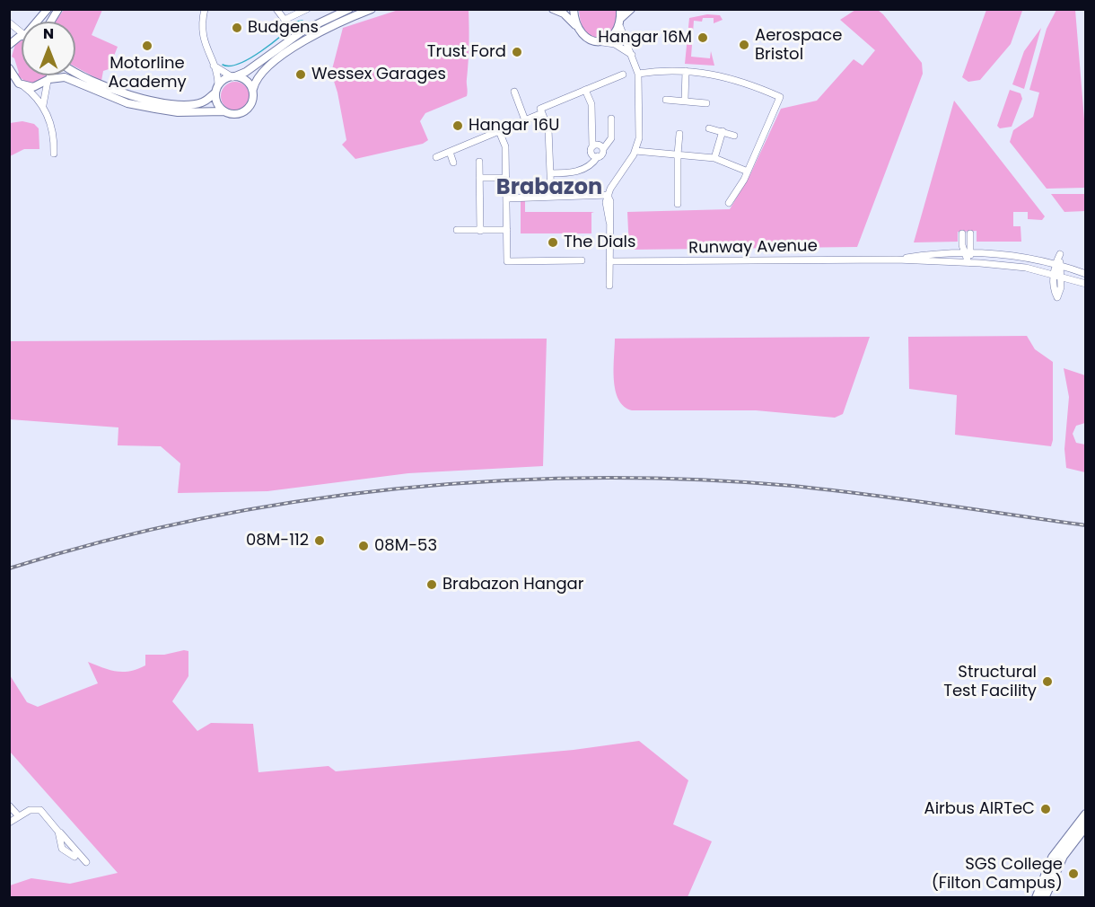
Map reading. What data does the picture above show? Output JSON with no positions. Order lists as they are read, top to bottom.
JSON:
{
  "streets": {
    "street": ["Runway Avenue"]
  },
  "districts": ["Brabazon"],
  "places": [
    "Budgens",
    "Hangar 16M",
    "Aerospace Bristol",
    "Motorline Academy",
    "Trust Ford",
    "Wessex Garages",
    "Hangar 16U",
    "The Dials",
    "08M-112",
    "08M-53",
    "Brabazon Hangar",
    "Structural Test Facility",
    "Airbus AIRTeC",
    "SGS College (Filton Campus)"
  ],
  "north": "top"
}
